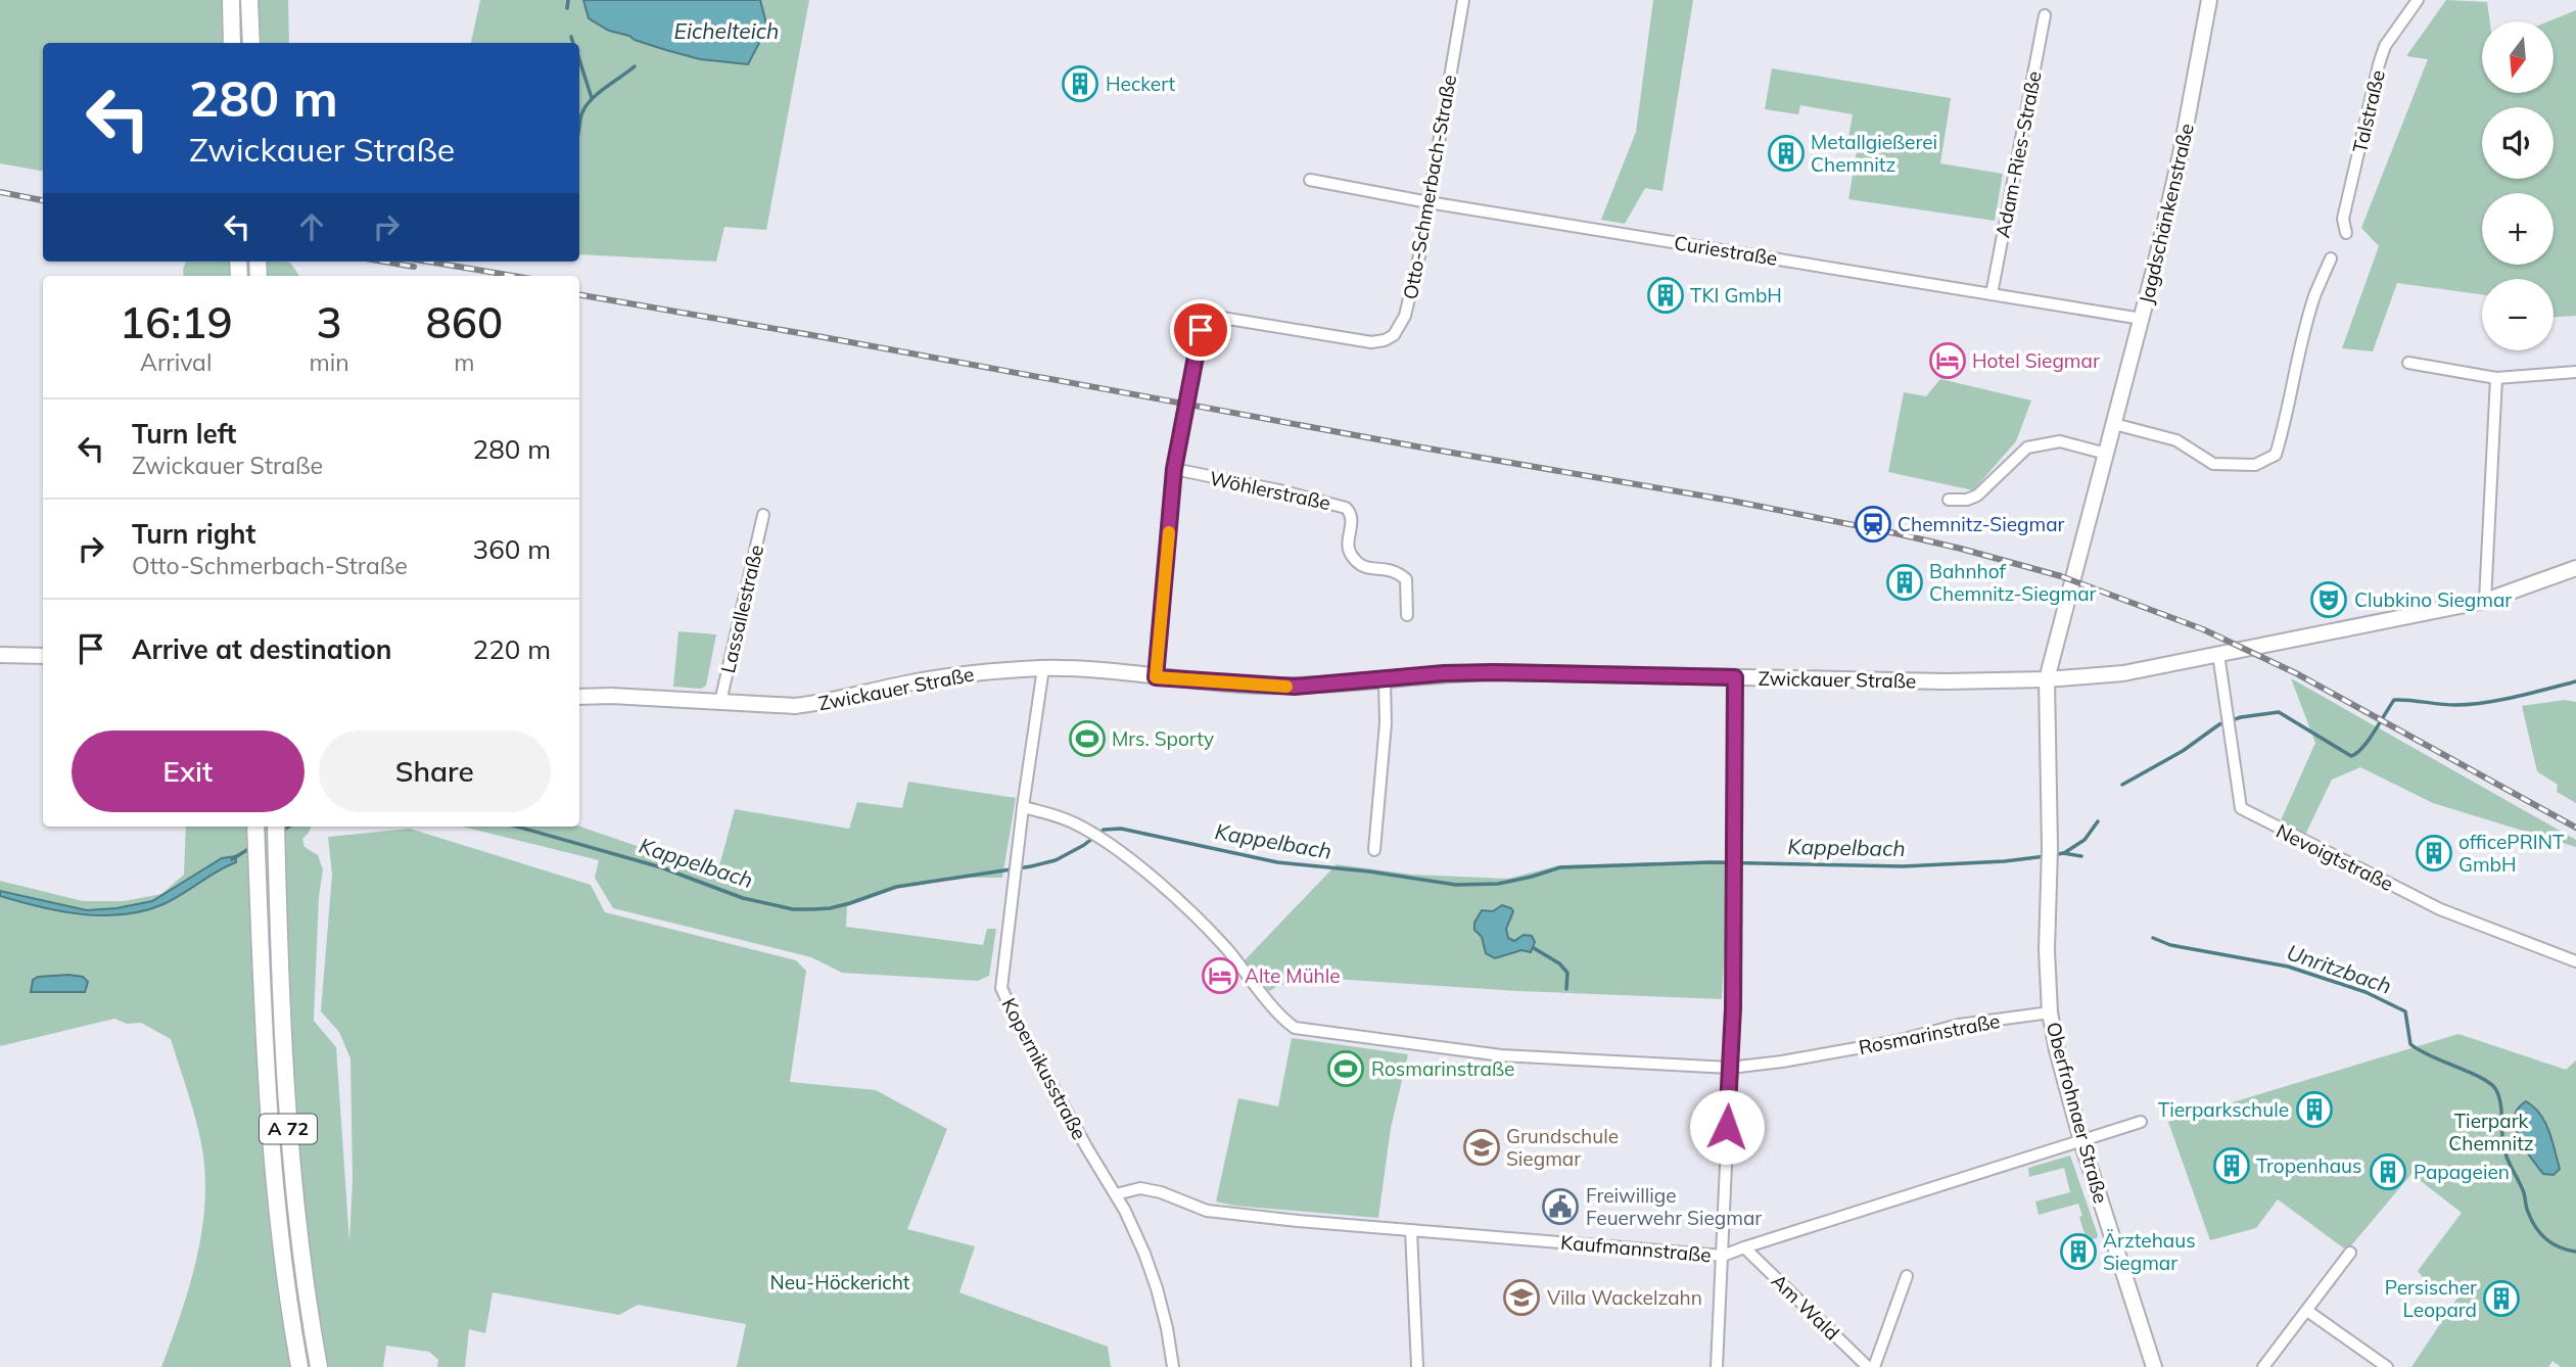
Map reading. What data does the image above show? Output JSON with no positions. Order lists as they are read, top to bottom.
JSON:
{
  "streets": {
    "highway": ["A 72"],
    "main road": ["Jagdschänkenstraße", "Zwickauer Straße", "Oberfrohnaer Straße"],
    "street": [
      "Talstraße",
      "Adam-Ries-Straße",
      "Otto-Schmerbach-Straße",
      "Curiestraße",
      "Wöhlerstraße",
      "Lassallestraße",
      "Nevoigtstraße",
      "Rosmarinstraße",
      "Kopernikusstraße",
      "Kaufmannstraße",
      "Am Wald"
    ]
  },
  "crossings": [
    ["Adam-Ries-Straße", "Curiestraße"],
    ["Otto-Schmerbach-Straße", "Curiestraße"],
    ["Otto-Schmerbach-Straße", "Wöhlerstraße"],
    ["Otto-Schmerbach-Straße", "Zwickauer Straße"],
    ["Jagdschänkenstraße", "Curiestraße"],
    ["Jagdschänkenstraße", "Zwickauer Straße"],
    ["Jagdschänkenstraße", "Oberfrohnaer Straße"],
    ["Lassallestraße", "Zwickauer Straße"],
    ["Zwickauer Straße", "Nevoigtstraße"],
    ["Zwickauer Straße", "Kopernikusstraße"],
    ["Zwickauer Straße", "Oberfrohnaer Straße"],
    ["Rosmarinstraße", "Kopernikusstraße"],
    ["Rosmarinstraße", "Oberfrohnaer Straße"],
    ["Kopernikusstraße", "Kaufmannstraße"],
    ["Oberfrohnaer Straße", "Kaufmannstraße"],
    ["Kaufmannstraße", "Am Wald"]
  ],
  "water": ["Eichelteich", "Kappelbach", "Unritzbach"],
  "parks": ["Tierpark Chemnitz", "Neu-Höckericht"],
  "places": {
    "building": [
      "Heckert",
      "Metallgießerei Chemnitz",
      "TKI GmbH",
      "Bahnhof Chemnitz-Siegmar",
      "officePRINT GmbH",
      "Tierparkschule",
      "Tropenhaus",
      "Papageien",
      "Ärztehaus Siegmar",
      "Persischer Leopard"
    ],
    "hotel": ["Hotel Siegmar", "Alte Mühle"],
    "station": ["Chemnitz-Siegmar"],
    "theatre": ["Clubkino Siegmar"],
    "sports": ["Mrs. Sporty", "Rosmarinstraße"],
    "school or university": ["Grundschule Siegmar", "Villa Wackelzahn"],
    "public building": ["Freiwillige Feuerwehr Siegmar"]
  },
  "north": "bottom",
  "page": {
    "map_buttons": ["+", "−"],
    "turn": ["280 m", "Zwickauer Straße"],
    "eta": [
      "16:19",
      "Arrival",
      "3",
      "min",
      "860",
      "m"
    ],
    "list": [
      {
        "name": "Turn left",
        "note": "Zwickauer Straße",
        "value": "280 m"
      },
      {
        "name": "Turn right",
        "note": "Otto-Schmerbach-Straße",
        "value": "360 m"
      },
      {
        "name": "Arrive at destination",
        "value": "220 m"
      }
    ],
    "buttons": ["Exit", "Share"]
  }
}
